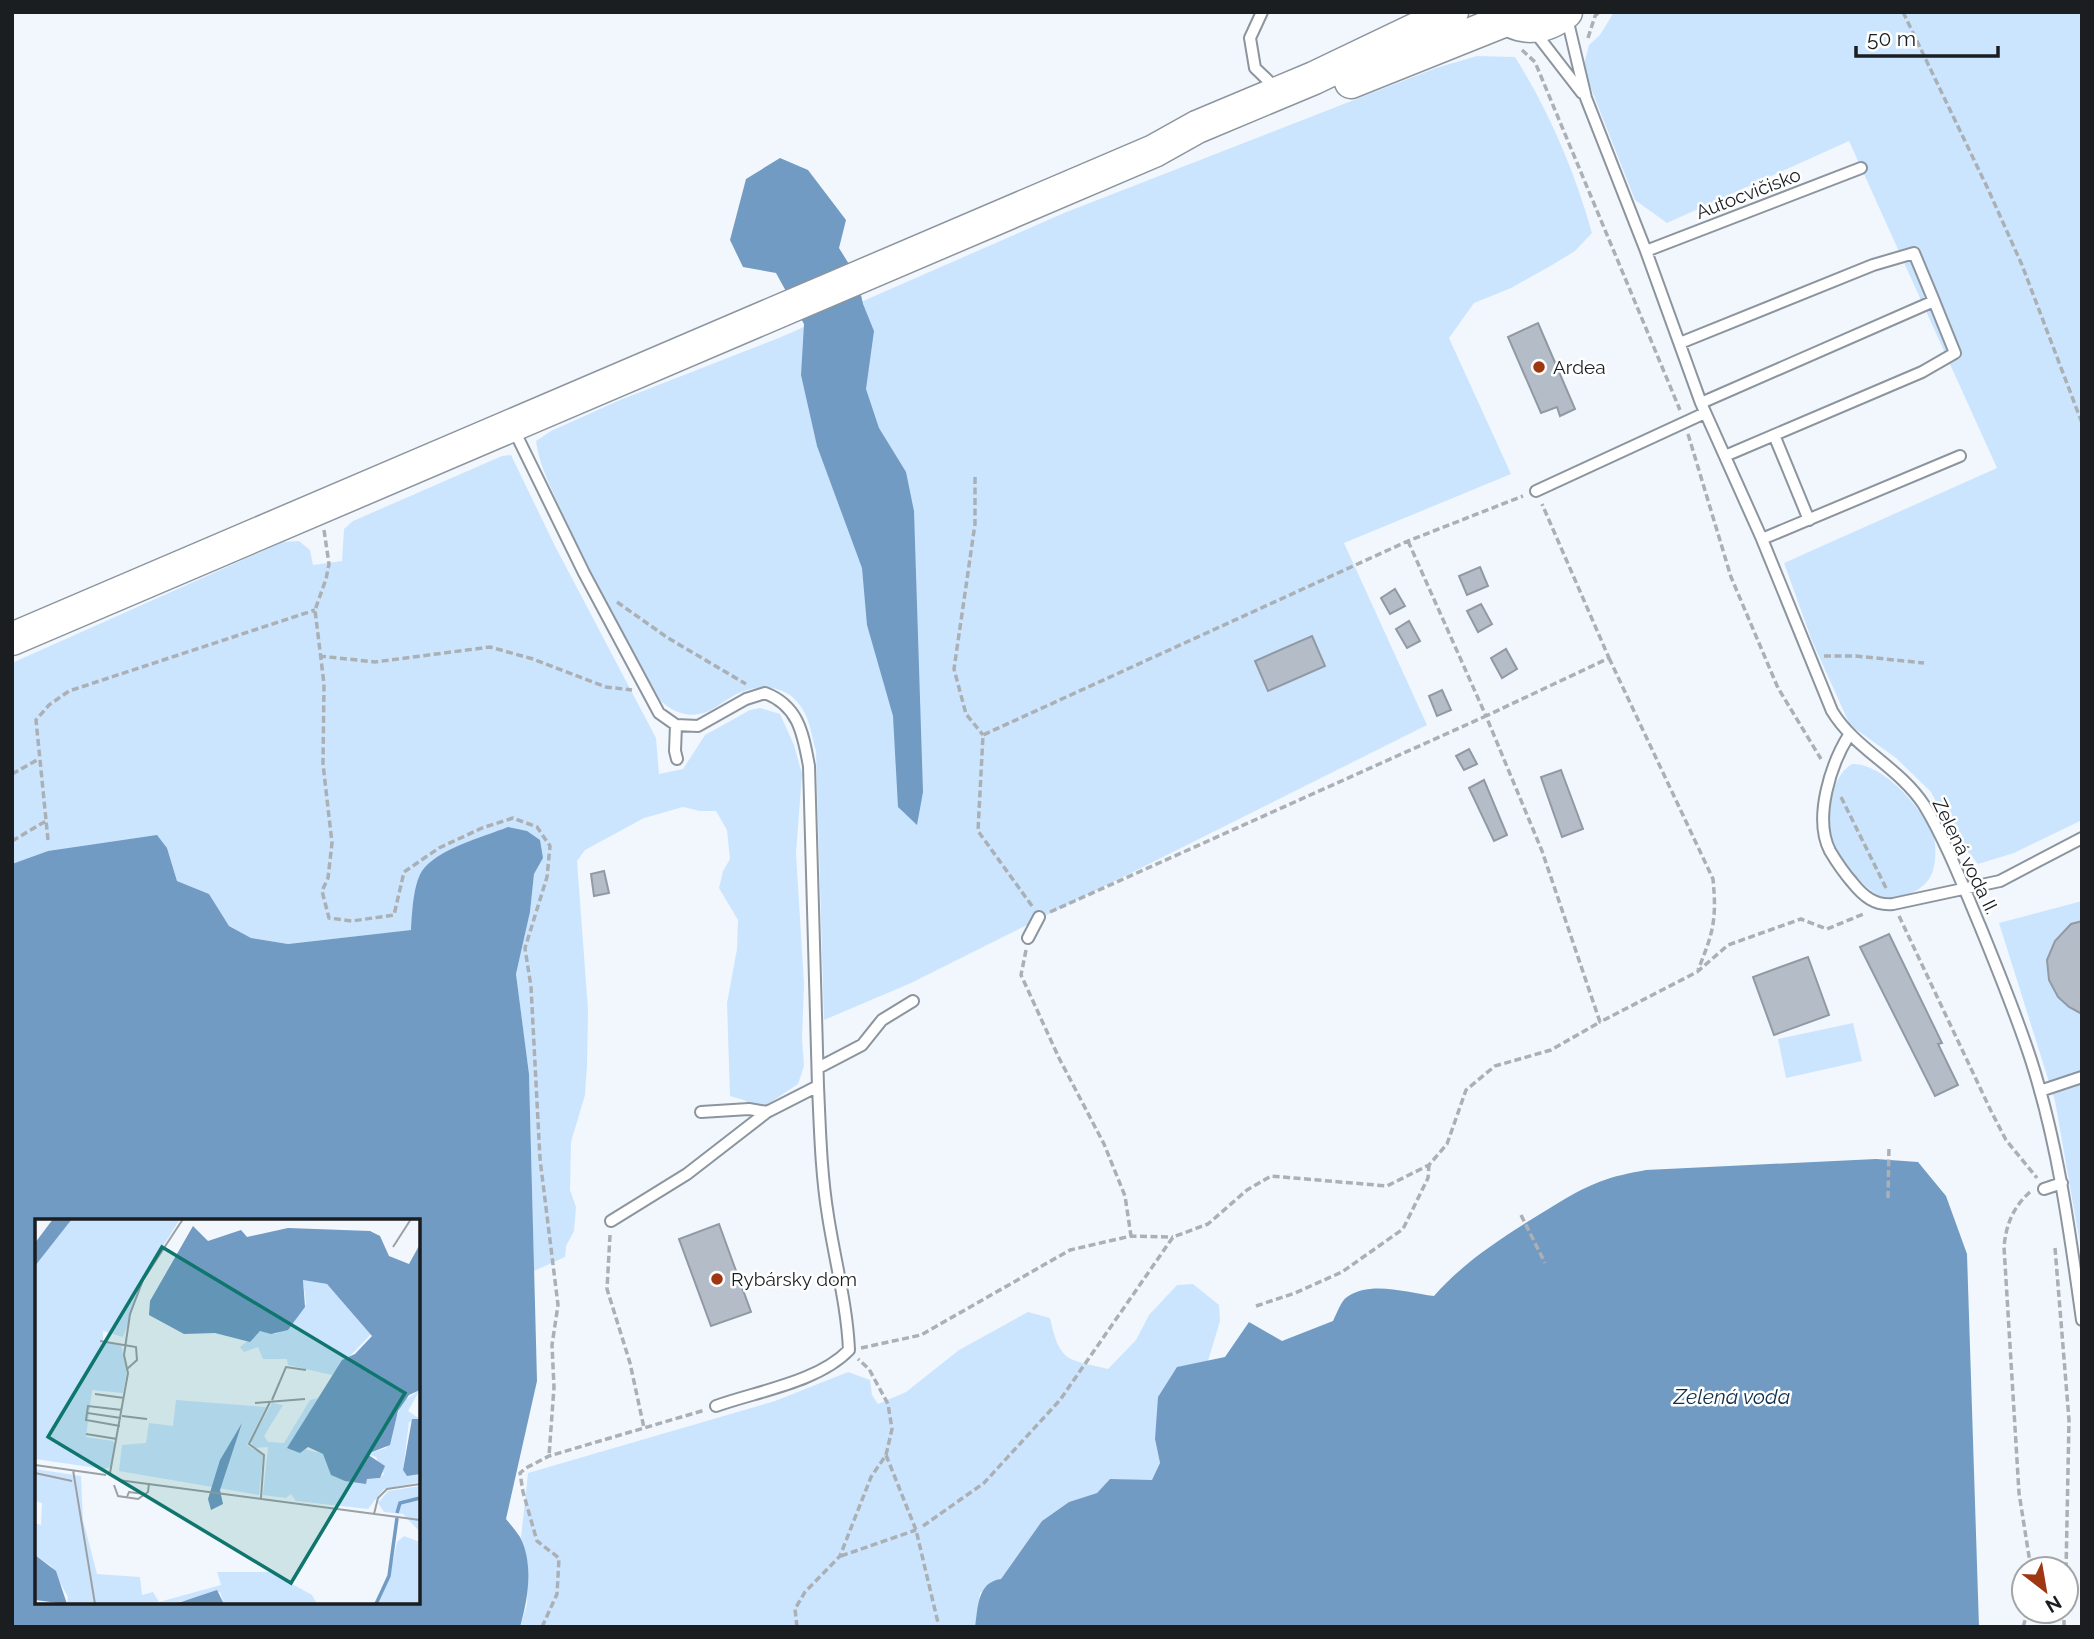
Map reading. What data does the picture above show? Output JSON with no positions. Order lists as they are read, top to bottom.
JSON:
{
  "streets": {
    "lane": ["Autocvičisko", "Zelená voda II."]
  },
  "crossings": [
    ["Autocvičisko", "Zelená voda II."]
  ],
  "water": ["Zelená voda"],
  "places": ["Ardea", "Rybársky dom"],
  "scale_bar": "50 m",
  "north": "bottom right"
}
